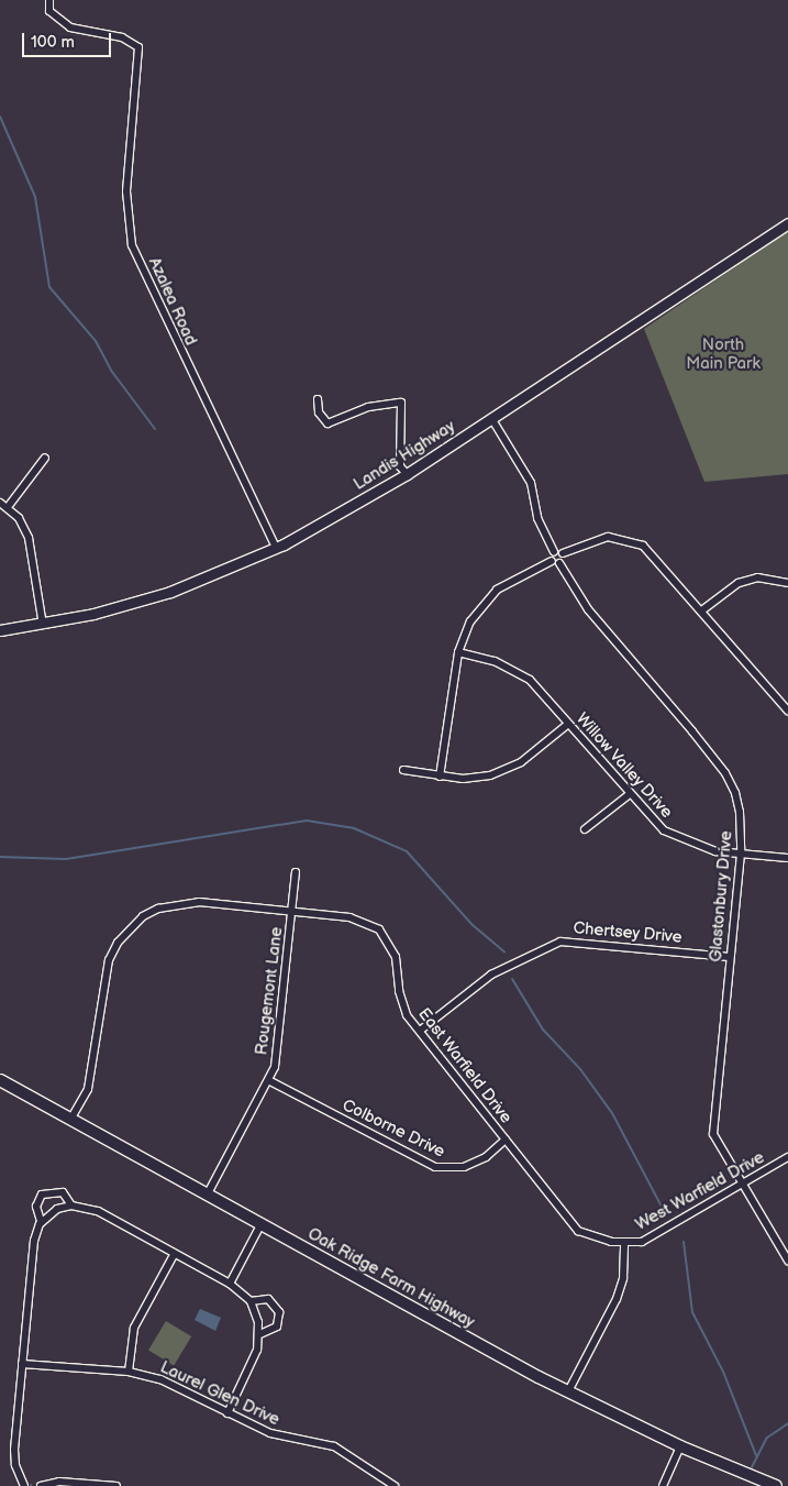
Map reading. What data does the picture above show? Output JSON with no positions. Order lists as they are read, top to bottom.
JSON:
{
  "streets": {
    "main road": ["Landis Highway", "Oak Ridge Farm Highway"],
    "street": [
      "Azalea Road",
      "Willow Valley Drive",
      "Glastonbury Drive",
      "Chertsey Drive",
      "Rougemont Lane",
      "East Warfield Drive",
      "Colborne Drive",
      "West Warfield Drive",
      "Laurel Glen Drive"
    ]
  },
  "crossings": [
    ["Azalea Road", "Landis Highway"],
    ["Willow Valley Drive", "Glastonbury Drive"],
    ["Glastonbury Drive", "Chertsey Drive"],
    ["Glastonbury Drive", "West Warfield Drive"],
    ["Chertsey Drive", "East Warfield Drive"],
    ["Rougemont Lane", "East Warfield Drive"],
    ["Rougemont Lane", "Colborne Drive"],
    ["Rougemont Lane", "Oak Ridge Farm Highway"],
    ["East Warfield Drive", "Colborne Drive"],
    ["East Warfield Drive", "West Warfield Drive"],
    ["East Warfield Drive", "Oak Ridge Farm Highway"]
  ],
  "parks": ["North Main Park"],
  "scale_bar": "100 m"
}
